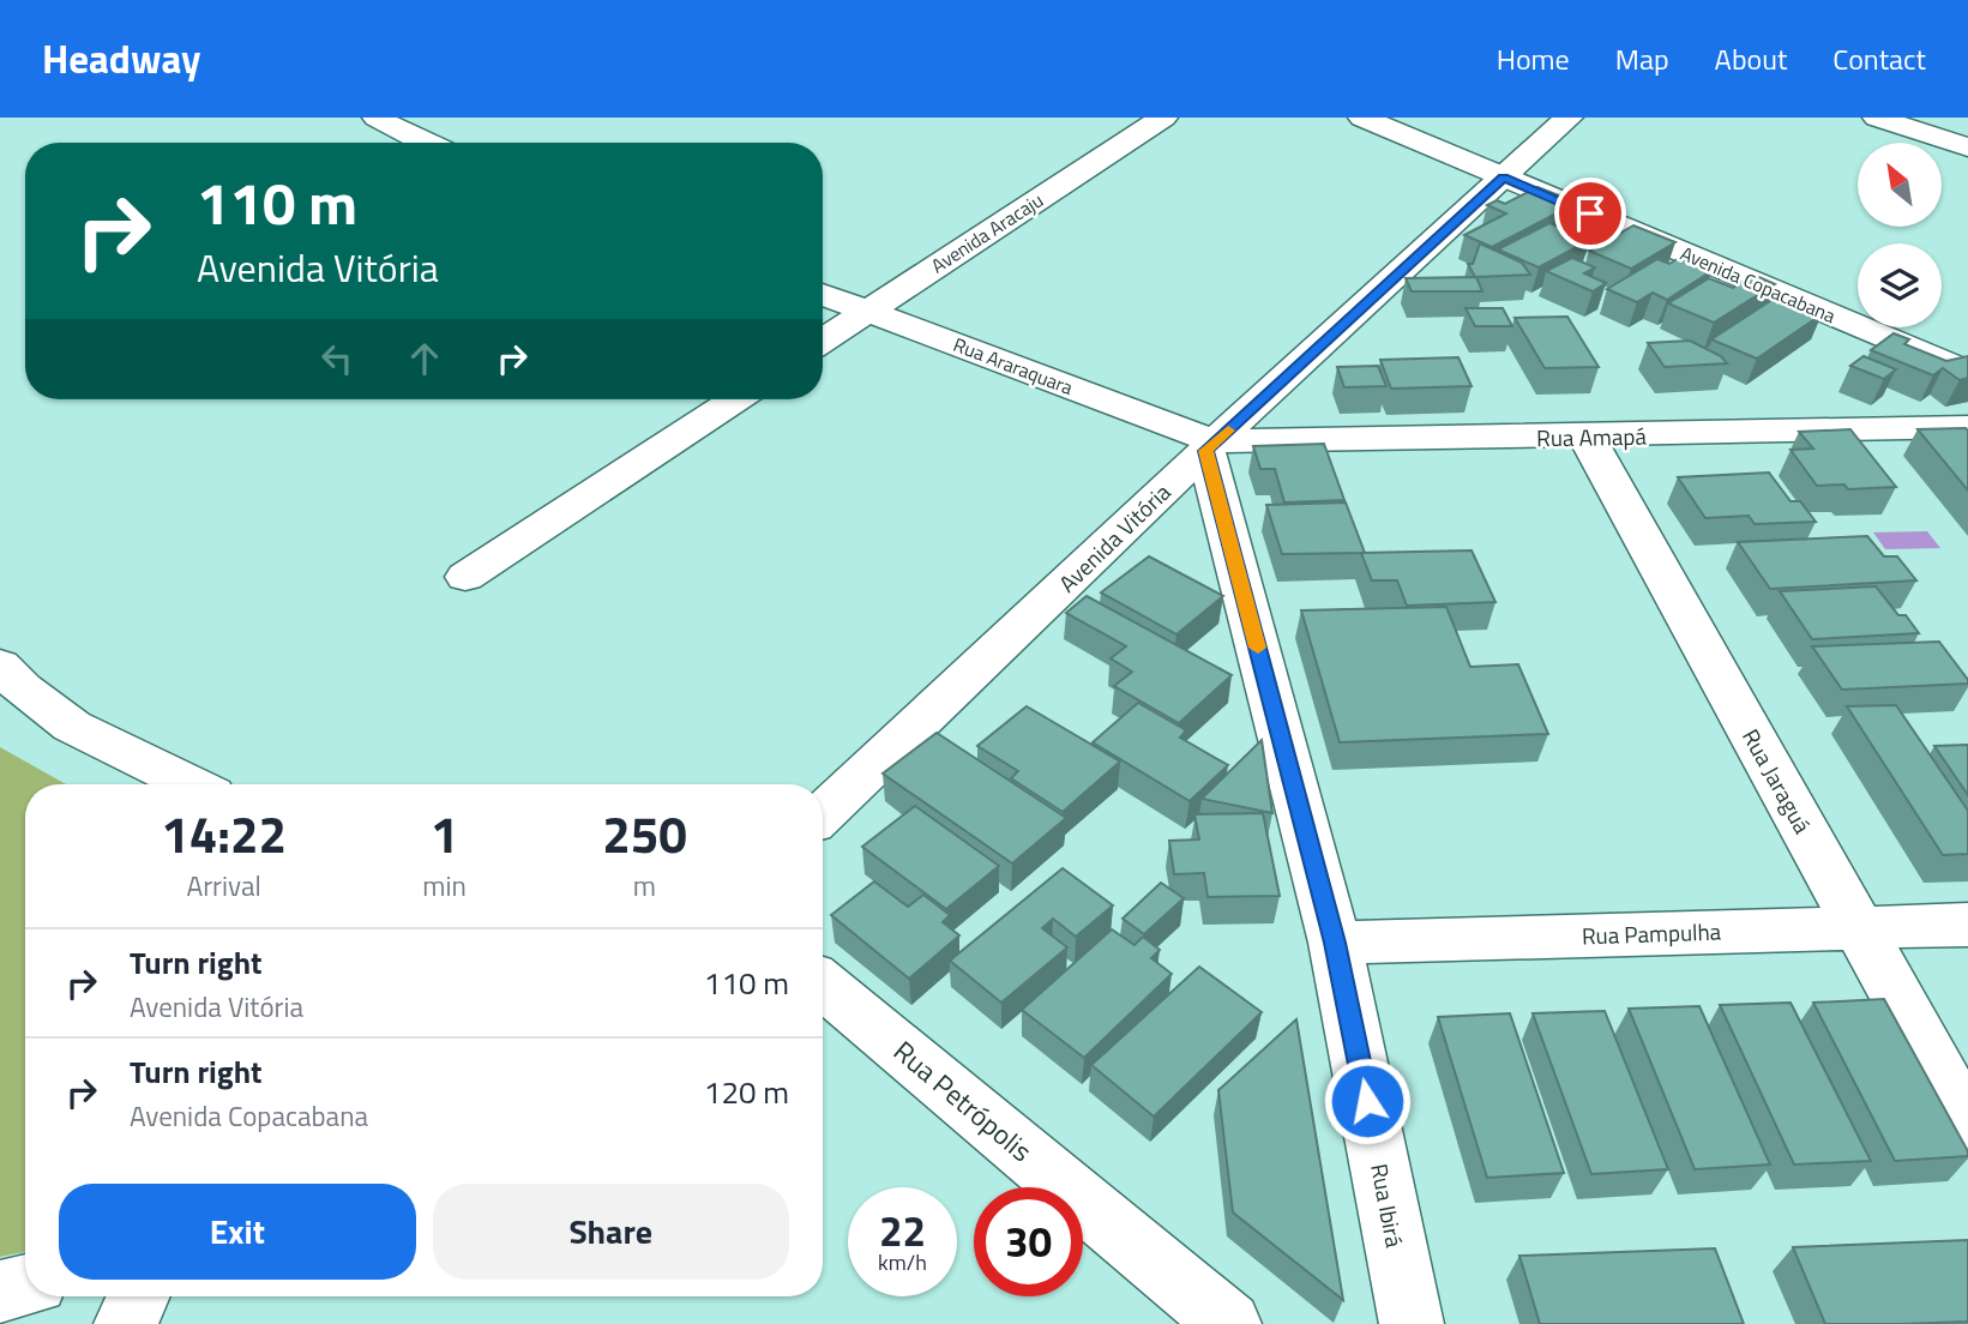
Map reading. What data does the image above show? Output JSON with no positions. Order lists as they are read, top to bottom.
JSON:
{
  "streets": {
    "street": [
      "Avenida Aracaju",
      "Avenida Copacabana",
      "Rua Araraquara",
      "Rua Amapá",
      "Avenida Vitória",
      "Rua Jaraguá",
      "Rua Pampulha",
      "Rua Petrópolis",
      "Rua Ibirá"
    ]
  },
  "crossings": [
    ["Avenida Aracaju", "Rua Araraquara"],
    ["Avenida Copacabana", "Avenida Vitória"],
    ["Rua Araraquara", "Rua Amapá"],
    ["Rua Araraquara", "Avenida Vitória"],
    ["Rua Araraquara", "Rua Ibirá"],
    ["Rua Amapá", "Avenida Vitória"],
    ["Rua Amapá", "Rua Jaraguá"],
    ["Rua Amapá", "Rua Ibirá"],
    ["Avenida Vitória", "Rua Ibirá"],
    ["Rua Jaraguá", "Rua Pampulha"],
    ["Rua Pampulha", "Rua Ibirá"]
  ],
  "north": "top left",
  "page": {
    "header": "Headway",
    "nav": [
      "Home",
      "Map",
      "About",
      "Contact"
    ],
    "turn": ["110 m", "Avenida Vitória"],
    "eta": [
      "14:22",
      "Arrival",
      "1",
      "min",
      "250",
      "m"
    ],
    "list": [
      {
        "name": "Turn right",
        "note": "Avenida Vitória",
        "value": "110 m"
      },
      {
        "name": "Turn right",
        "note": "Avenida Copacabana",
        "value": "120 m"
      }
    ],
    "buttons": ["Exit", "Share"],
    "speed": "22 km/h",
    "limit": "30"
  }
}
